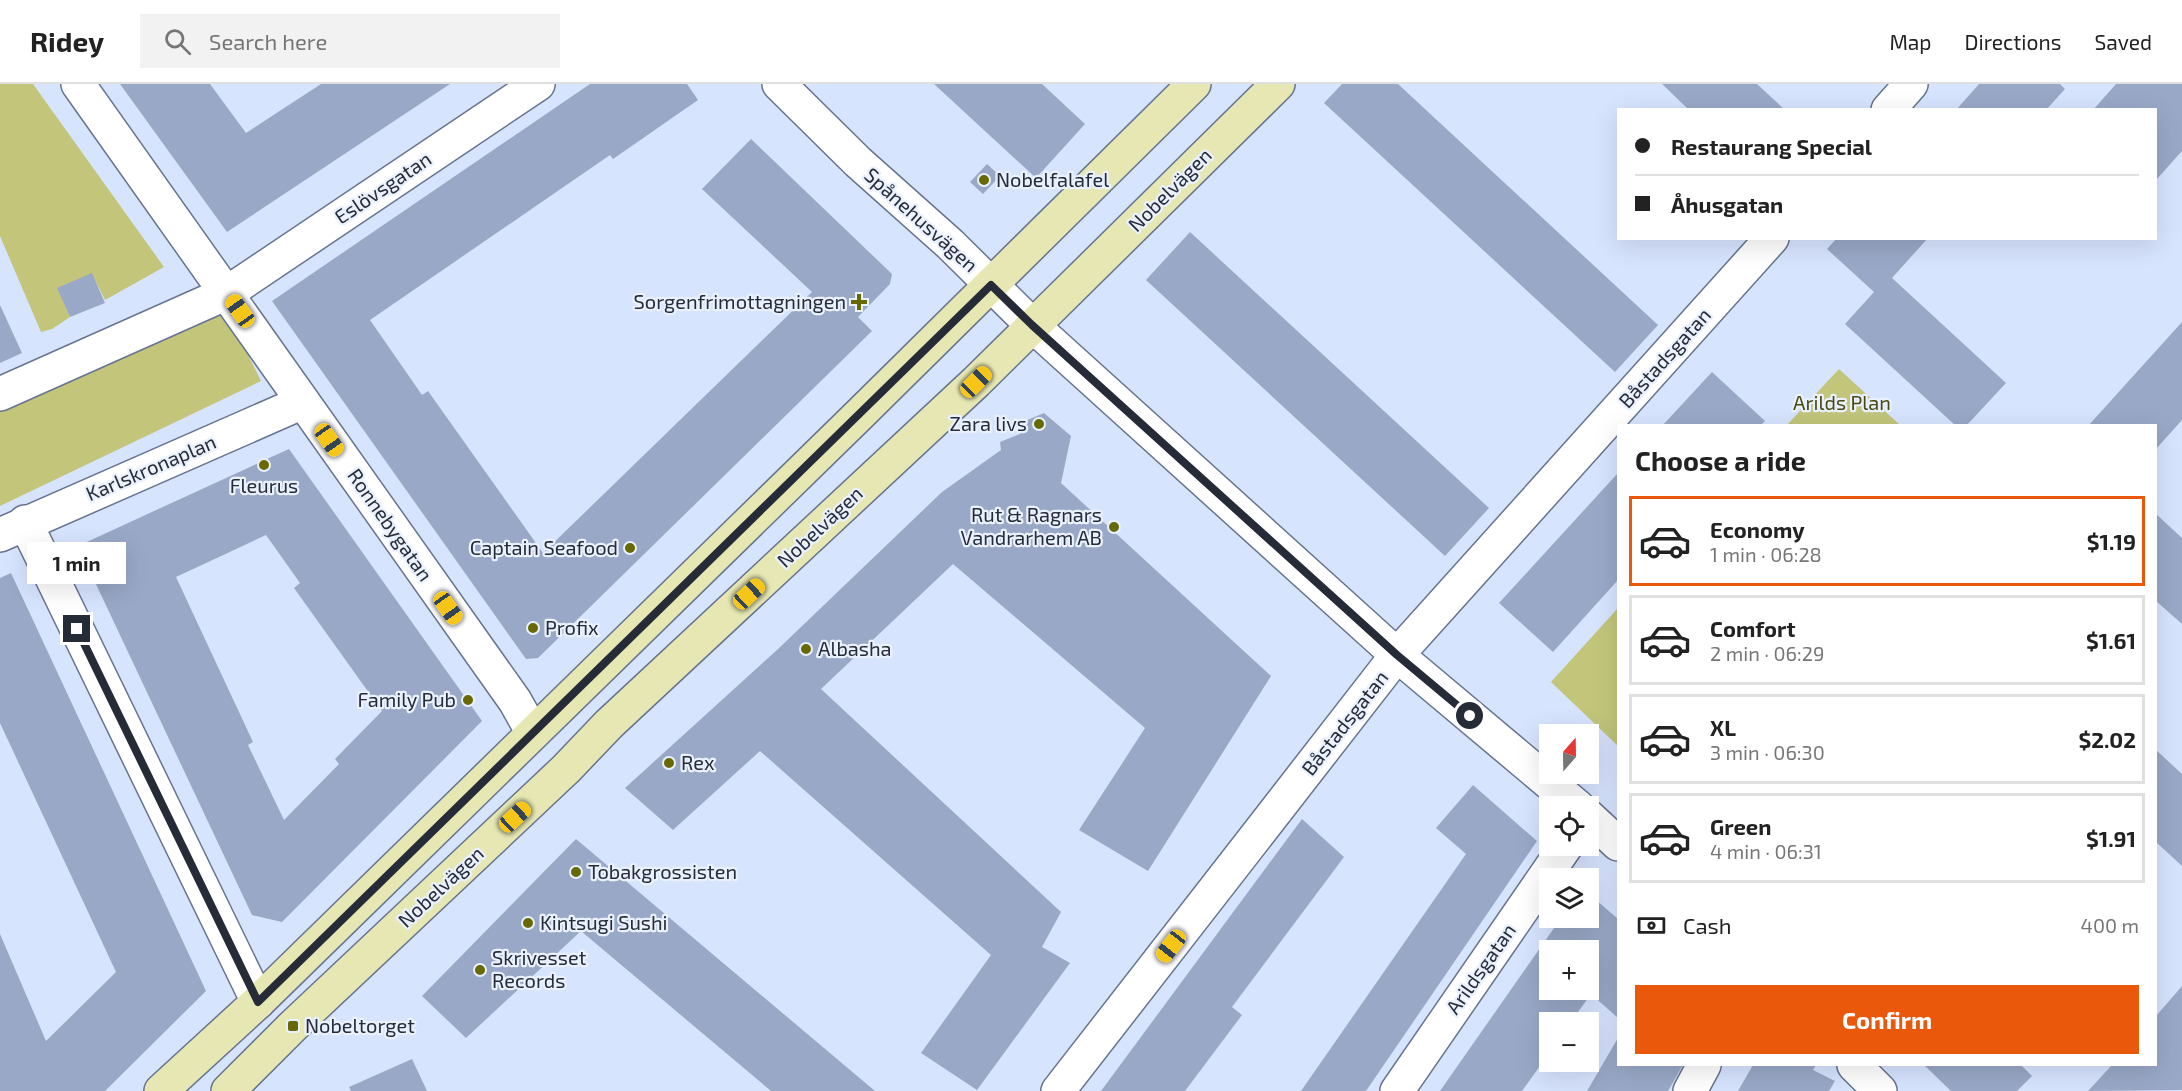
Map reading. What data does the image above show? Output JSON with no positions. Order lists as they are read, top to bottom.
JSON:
{
  "streets": {
    "main road": ["Nobelvägen"],
    "street": [
      "Eslövsgatan",
      "Spånehusvägen",
      "Båstadsgatan",
      "Karlskronaplan",
      "Ronnebygatan",
      "Arildsgatan"
    ]
  },
  "crossings": [
    ["Eslövsgatan", "Ronnebygatan"],
    ["Nobelvägen", "Spånehusvägen"],
    ["Spånehusvägen", "Båstadsgatan"],
    ["Karlskronaplan", "Ronnebygatan"]
  ],
  "parks": ["Arilds Plan"],
  "places": {
    "other": [
      "Nobelfalafel",
      "Zara livs",
      "Fleurus",
      "Rut & Ragnars Vandrarhem AB",
      "Captain Seafood",
      "Profix",
      "Albasha",
      "Family Pub",
      "Rex",
      "Tobakgrossisten",
      "Kintsugi Sushi",
      "Skrivesset Records"
    ],
    "health": ["Sorgenfrimottagningen"],
    "transit": ["Nobeltorget"]
  },
  "north": "top",
  "page": {
    "header": "Ridey",
    "search": "Search here",
    "nav": ["Map", "Directions", "Saved"],
    "banner": ["Restaurang Special", "Åhusgatan"],
    "heading": "Choose a ride",
    "list": [
      {
        "name": "Economy",
        "note": "1 min · 06:28",
        "value": "$1.19"
      },
      {
        "name": "Comfort",
        "note": "2 min · 06:29",
        "value": "$1.61"
      },
      {
        "name": "XL",
        "note": "3 min · 06:30",
        "value": "$2.02"
      },
      {
        "name": "Green",
        "note": "4 min · 06:31",
        "value": "$1.91"
      }
    ],
    "bubble": "1 min",
    "map_buttons": ["+", "−"],
    "pay": ["Cash", "400 m"],
    "buttons": "Confirm"
  }
}
